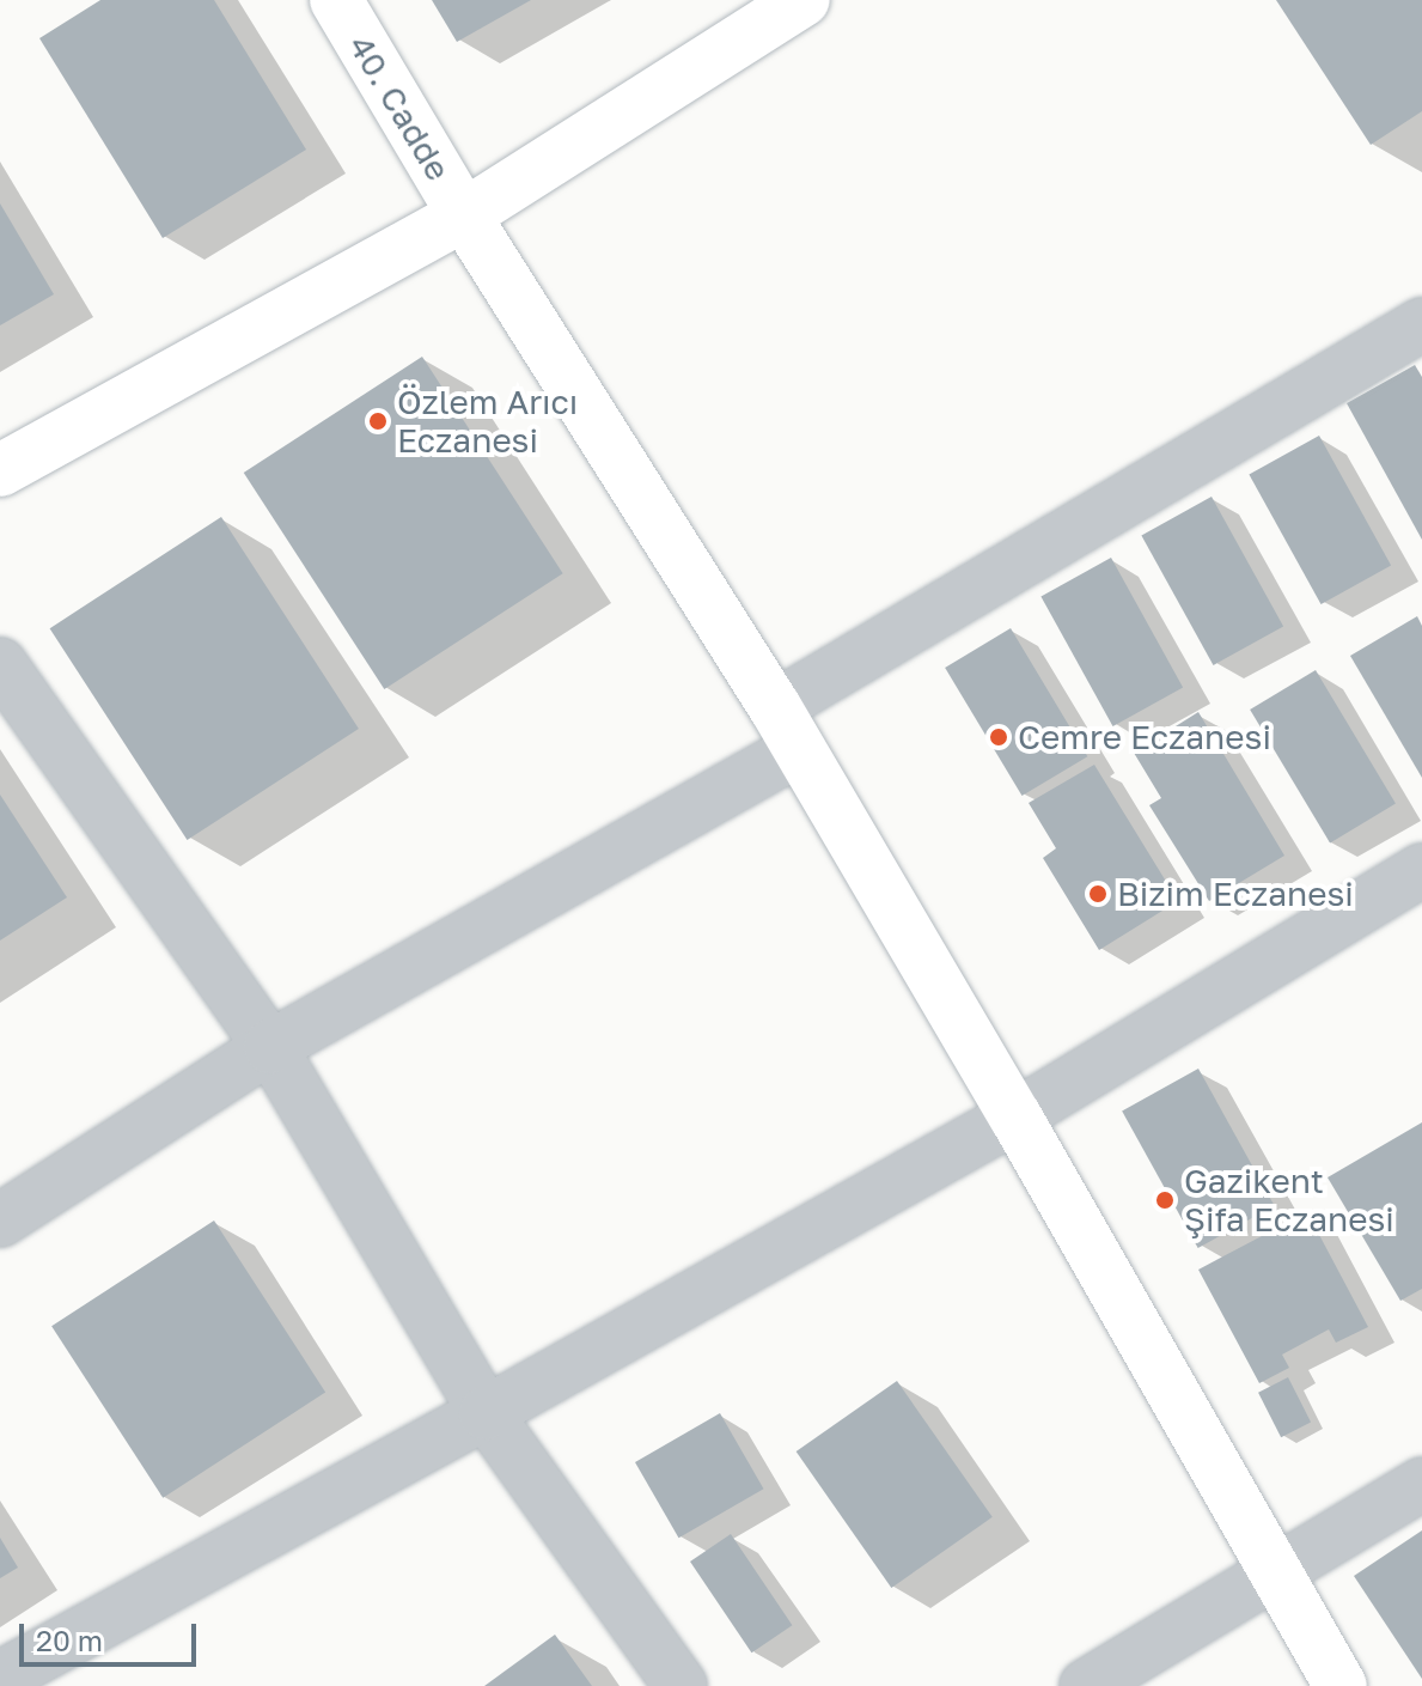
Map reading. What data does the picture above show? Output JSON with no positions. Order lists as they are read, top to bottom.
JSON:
{
  "streets": {
    "street": ["40. Cadde"]
  },
  "places": [
    "Özlem Arıcı Eczanesi",
    "Cemre Eczanesi",
    "Bizim Eczanesi",
    "Gazikent Şifa Eczanesi"
  ],
  "scale_bar": "20 m"
}
